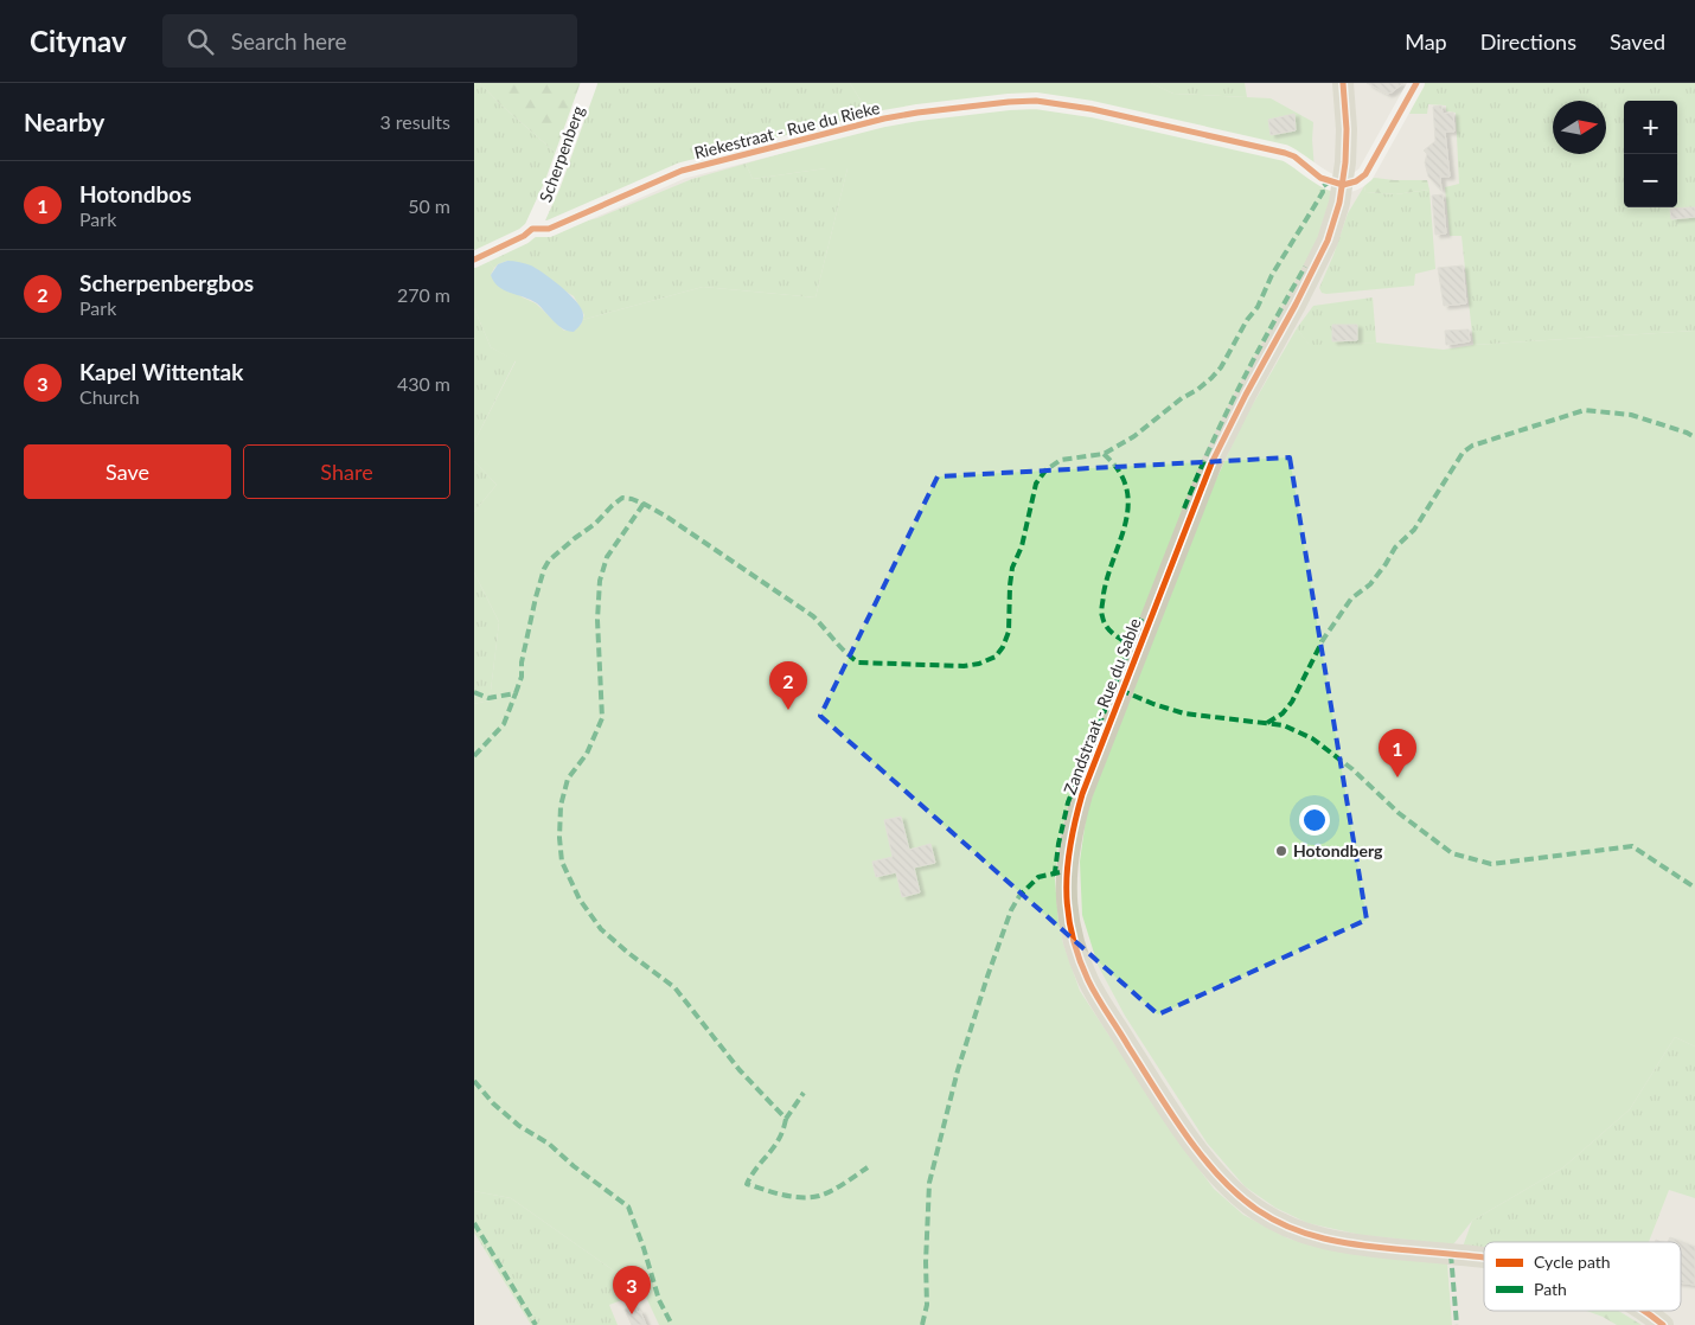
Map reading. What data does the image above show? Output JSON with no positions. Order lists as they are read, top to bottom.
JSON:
{
  "streets": {
    "main road": ["Zandstraat - Rue du Sable"],
    "street": ["Riekestraat - Rue du Rieke", "Scherpenberg"]
  },
  "crossings": [
    ["Riekestraat - Rue du Rieke", "Scherpenberg"],
    ["Riekestraat - Rue du Rieke", "Zandstraat - Rue du Sable"]
  ],
  "places": ["Hotondberg"],
  "legend": ["Cycle path", "Path"],
  "north": "right",
  "page": {
    "header": "Citynav",
    "search": "Search here",
    "nav": ["Map", "Directions", "Saved"],
    "heading": ["Nearby", "3 results"],
    "map_buttons": ["+", "−"],
    "list": [
      {
        "mark": "1",
        "name": "Hotondbos",
        "note": "Park",
        "value": "50 m"
      },
      {
        "mark": "2",
        "name": "Scherpenbergbos",
        "note": "Park",
        "value": "270 m"
      },
      {
        "mark": "3",
        "name": "Kapel Wittentak",
        "note": "Church",
        "value": "430 m"
      }
    ],
    "buttons": ["Save", "Share"],
    "pins": ["2", "1", "3"]
  }
}
